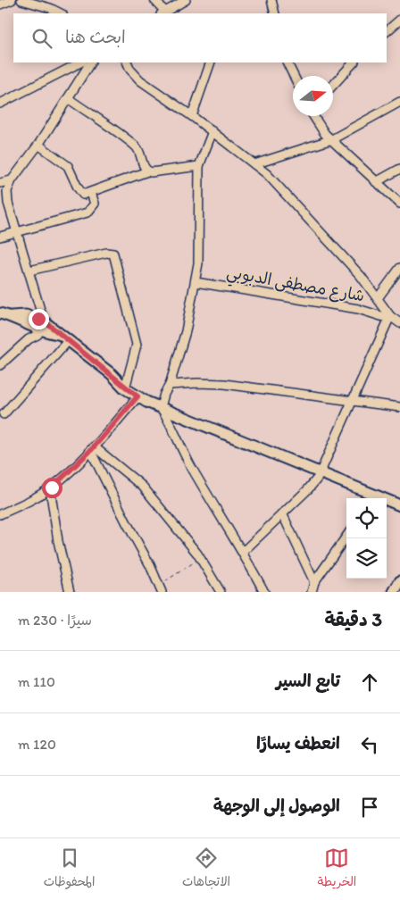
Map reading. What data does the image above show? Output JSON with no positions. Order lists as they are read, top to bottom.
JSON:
{
  "streets": {
    "street": ["شارع مصطفى الدبوبي"]
  },
  "north": "right",
  "page": {
    "search": "ابحث هنا",
    "heading": ["3 دقيقة", "سيرًا · 230 m"],
    "list": [
      ["تابع السير", "110 m"],
      ["انعطف يسارًا", "120 m"],
      "الوصول إلى الوجهة"
    ],
    "nav": ["الخريطة", "الاتجاهات", "المحفوظات"]
  }
}
